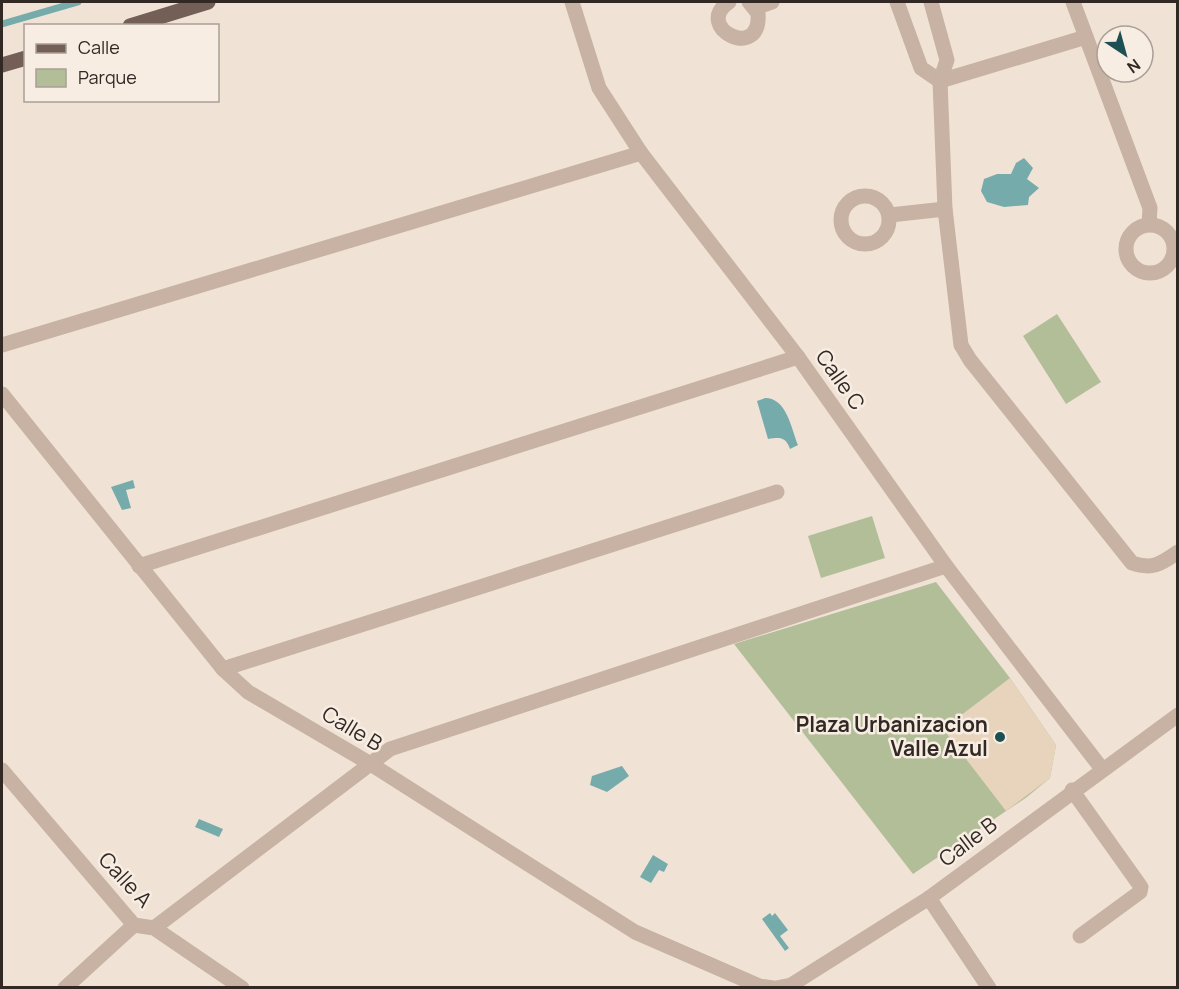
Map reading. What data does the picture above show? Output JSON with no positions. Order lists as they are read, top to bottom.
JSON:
{
  "streets": {
    "street": ["Calle C", "Calle B", "Calle A"]
  },
  "crossings": [
    ["Calle C", "Calle B"]
  ],
  "places": ["Plaza Urbanizacion Valle Azul"],
  "legend": ["Calle", "Parque"],
  "north": "bottom right"
}
